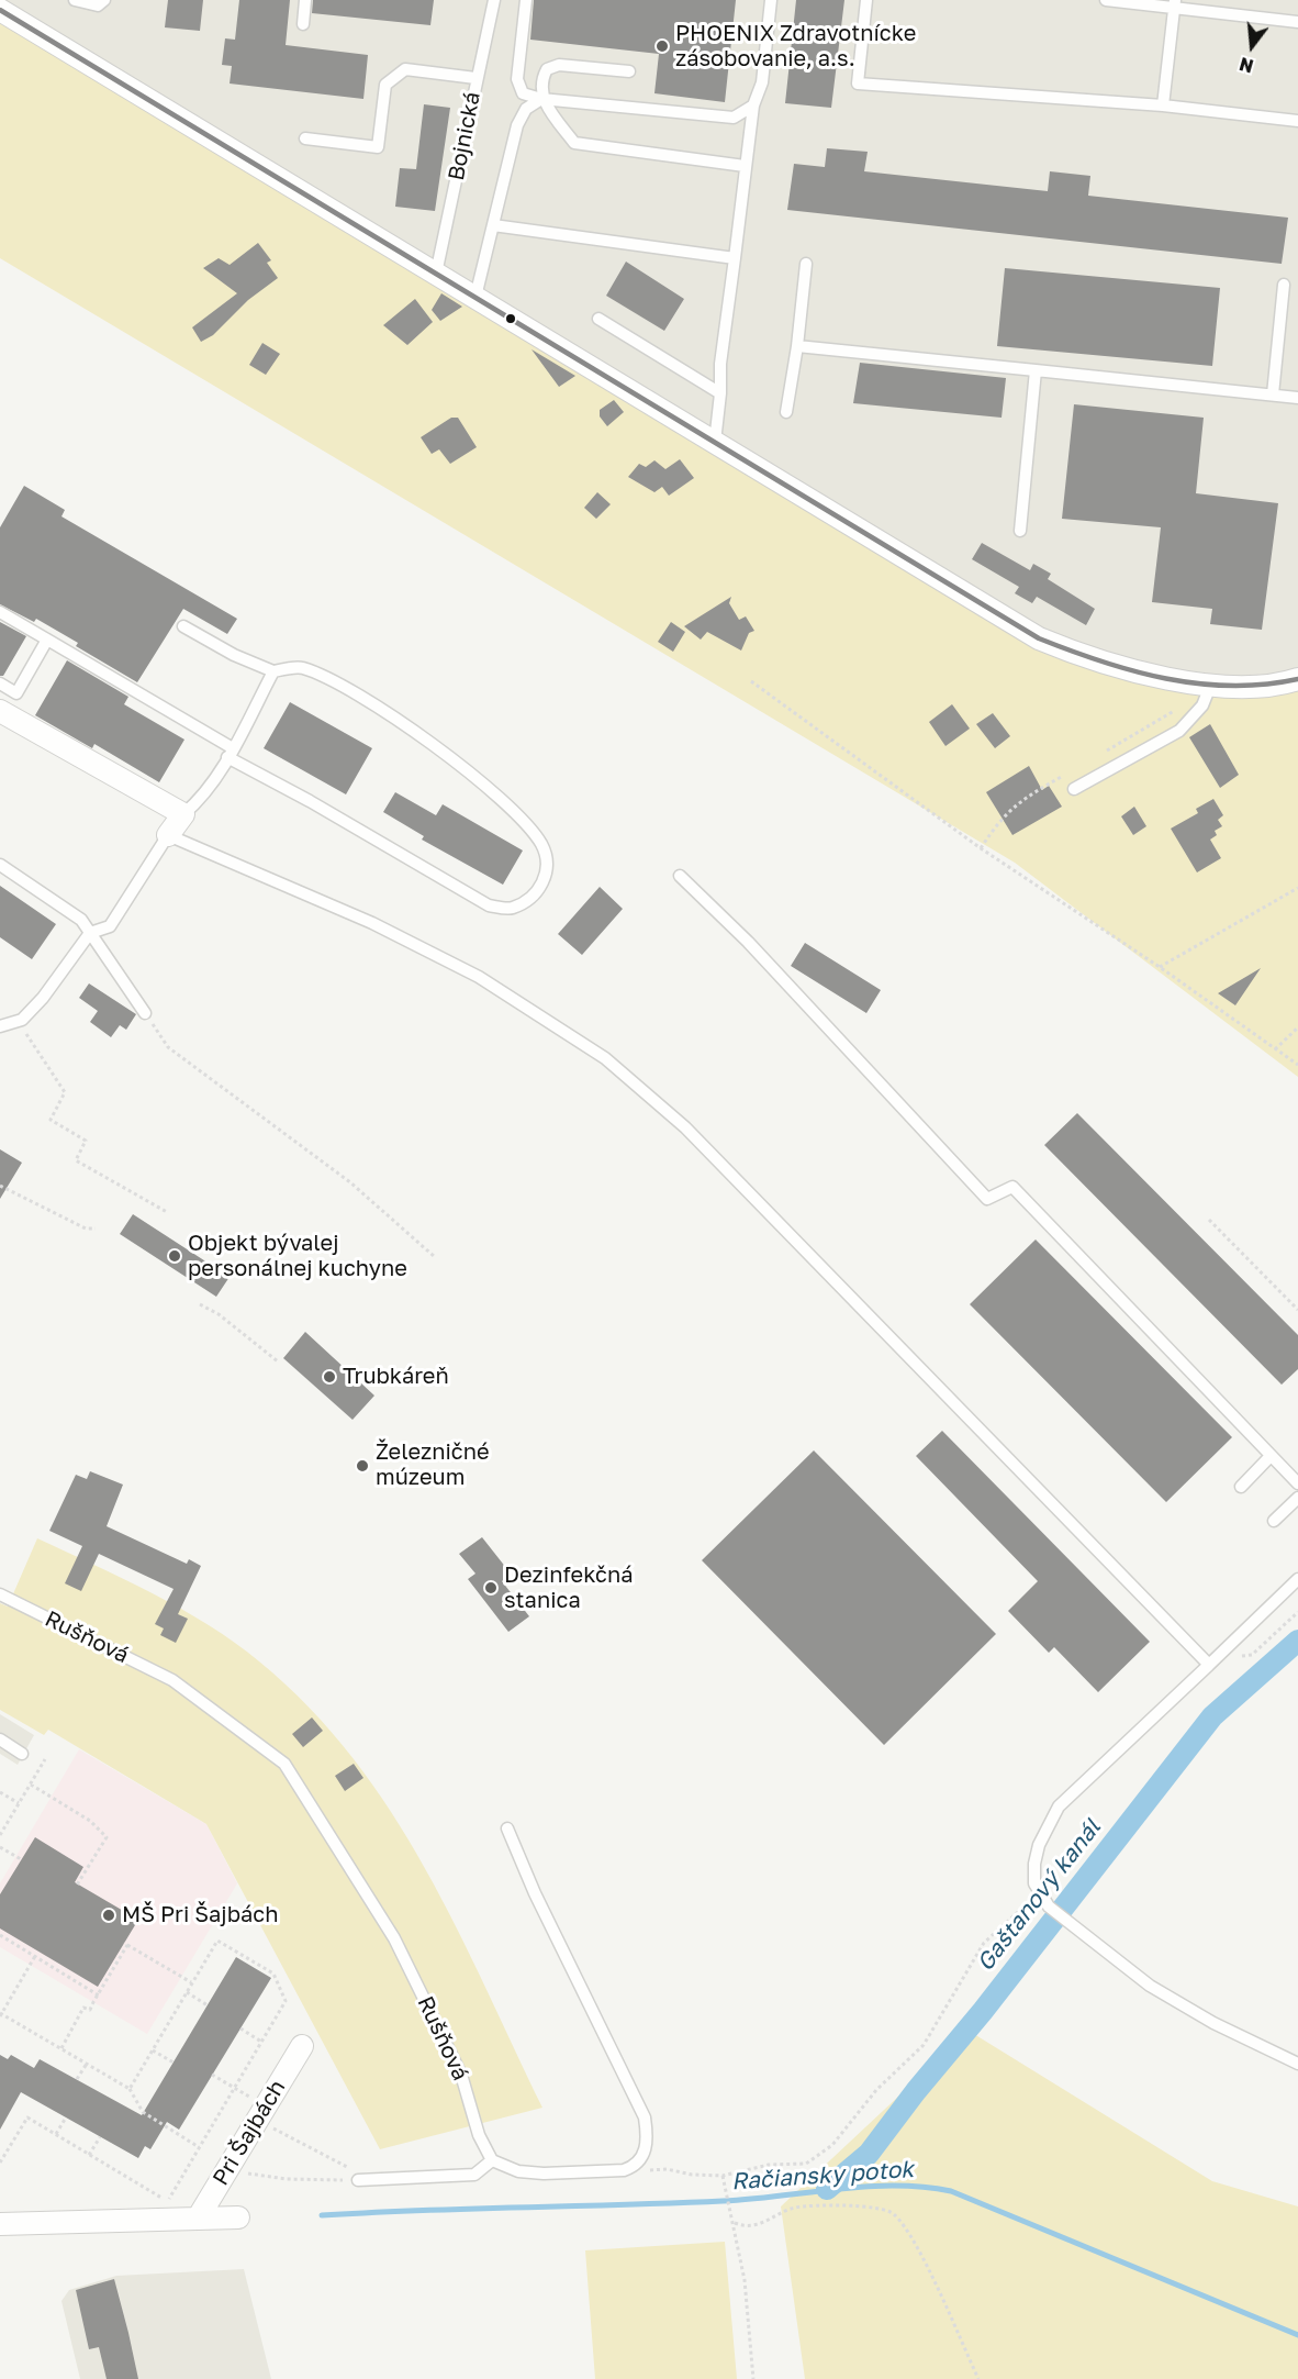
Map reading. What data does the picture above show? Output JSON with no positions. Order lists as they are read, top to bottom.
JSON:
{
  "streets": {
    "street": ["Pri Šajbách"],
    "lane": ["Bojnická", "Rušňová"]
  },
  "water": ["Gaštanový kanál", "Račiansky potok"],
  "places": [
    "PHOENIX Zdravotnícke zásobovanie, a.s.",
    "Objekt bývalej personálnej kuchyne",
    "Trubkáreň",
    "Železničné múzeum",
    "Dezinfekčná stanica",
    "MŠ Pri Šajbách"
  ],
  "north": "bottom"
}
